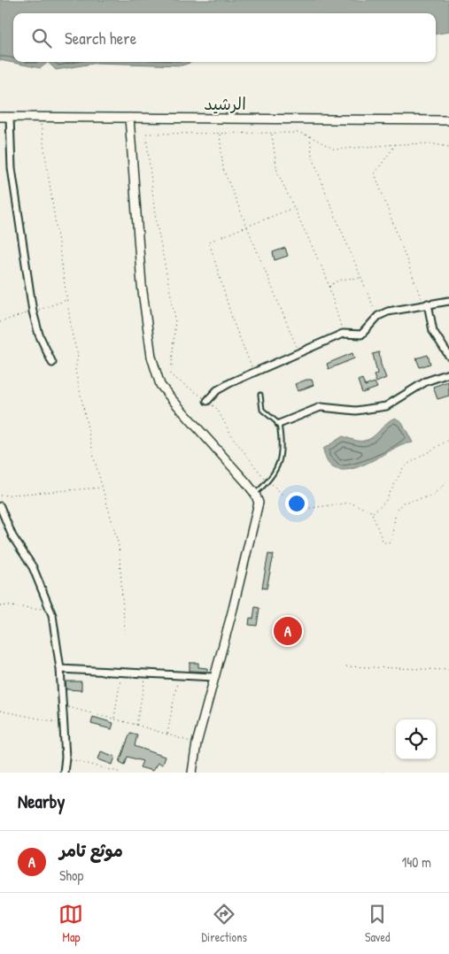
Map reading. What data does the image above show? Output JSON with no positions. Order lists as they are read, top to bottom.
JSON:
{
  "streets": {
    "street": ["الرشيد"]
  },
  "page": {
    "search": "Search here",
    "pins": "A",
    "heading": "Nearby",
    "list": [
      {
        "mark": "A",
        "name": "موثع تامر",
        "note": "Shop",
        "value": "140 m"
      }
    ],
    "nav": ["Map", "Directions", "Saved"]
  }
}
